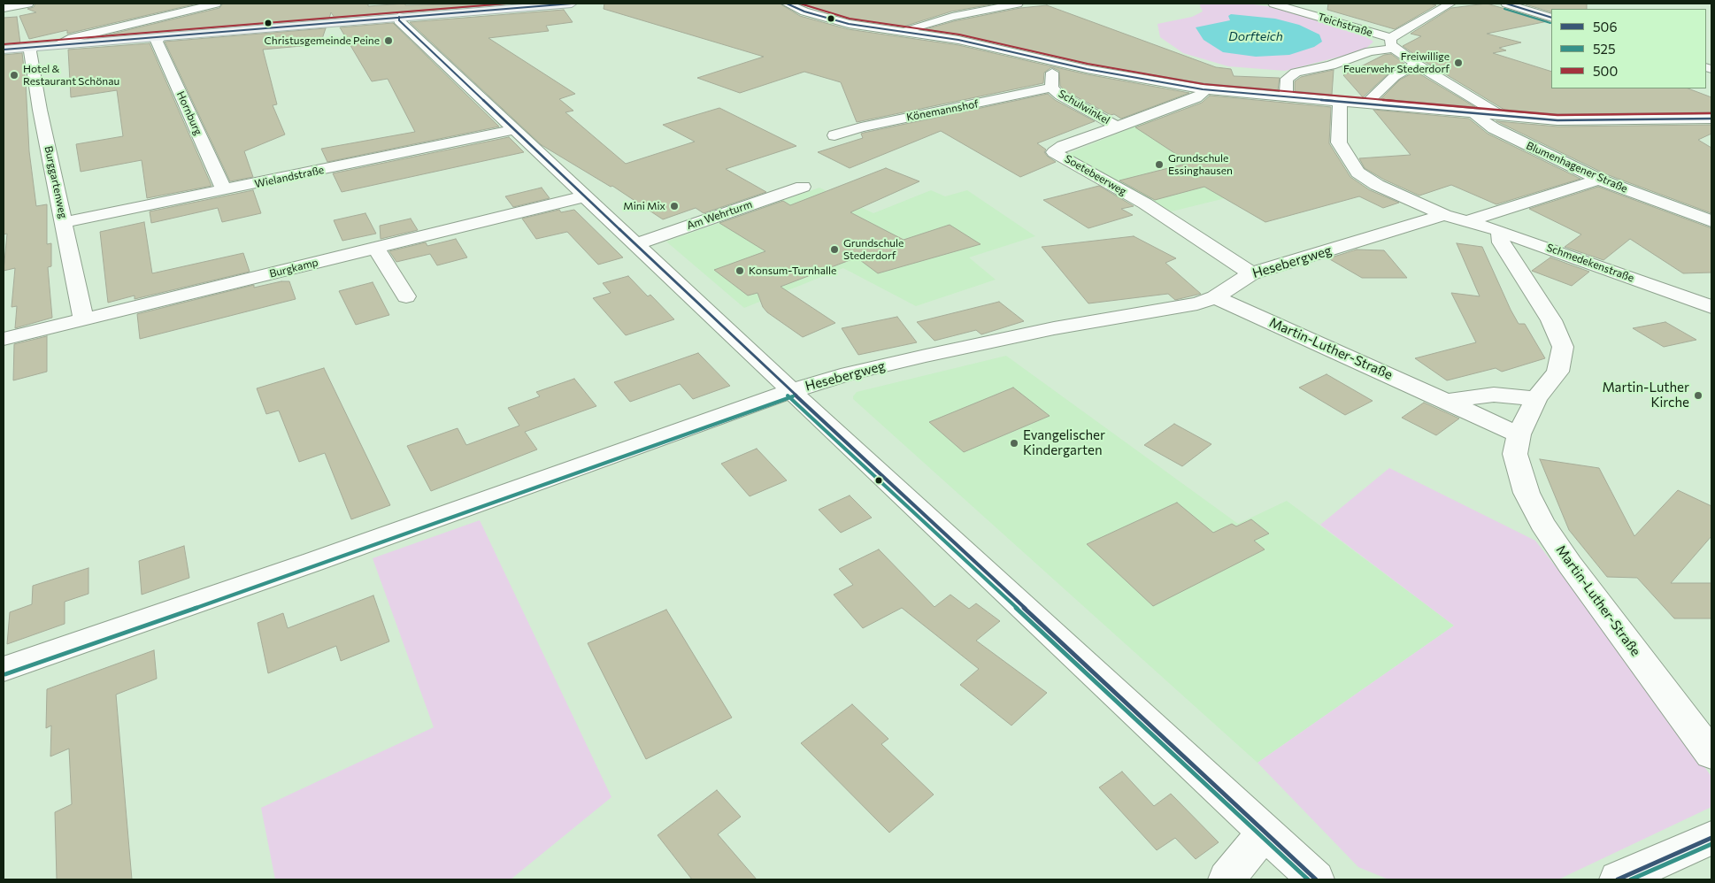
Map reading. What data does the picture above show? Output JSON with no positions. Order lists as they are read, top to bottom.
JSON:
{
  "streets": {
    "street": [
      "Teichstraße",
      "Schulwinkel",
      "Könemannshof",
      "Hornburg",
      "Blumenhagener Straße",
      "Soetebeerweg",
      "Wielandstraße",
      "Burggartenweg",
      "Am Wehrturm",
      "Hesebergweg",
      "Schmedekenstraße",
      "Burgkamp",
      "Martin-Luther-Straße"
    ]
  },
  "crossings": [
    ["Schulwinkel", "Könemannshof"],
    ["Schulwinkel", "Soetebeerweg"],
    ["Hornburg", "Wielandstraße"],
    ["Soetebeerweg", "Hesebergweg"],
    ["Wielandstraße", "Burggartenweg"],
    ["Burggartenweg", "Burgkamp"],
    ["Hesebergweg", "Martin-Luther-Straße"],
    ["Schmedekenstraße", "Martin-Luther-Straße"]
  ],
  "water": ["Dorfteich"],
  "places": [
    "Christusgemeinde Peine",
    "Freiwillige Feuerwehr Stederdorf",
    "Hotel & Restaurant Schönau",
    "Grundschule Essinghausen",
    "Mini Mix",
    "Grundschule Stederdorf",
    "Konsum-Turnhalle",
    "Martin-Luther Kirche",
    "Evangelischer Kindergarten"
  ],
  "lines": ["transit line 506", "transit line 500", "transit line 525"],
  "legend": ["506", "525", "500"]
}
